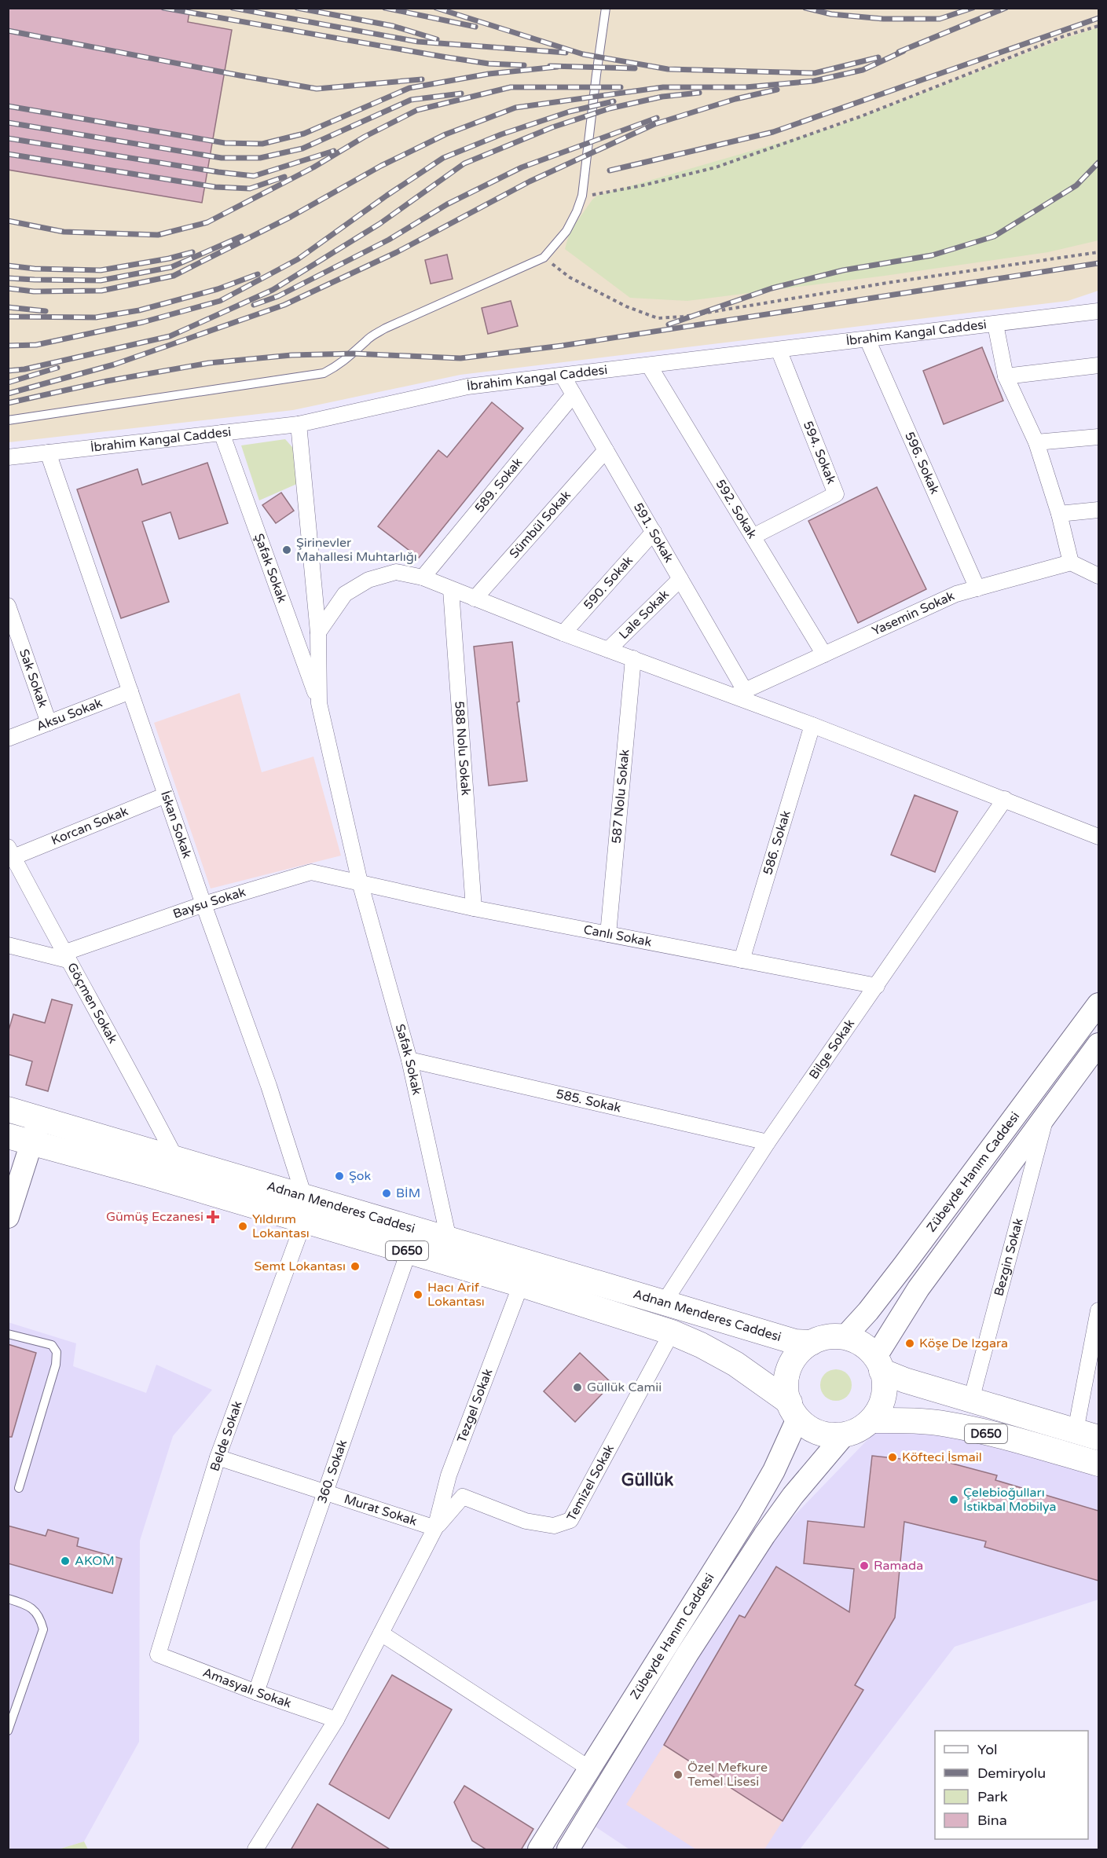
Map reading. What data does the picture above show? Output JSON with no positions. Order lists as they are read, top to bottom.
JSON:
{
  "streets": {
    "main road": ["Zübeyde Hanım Caddesi", "Adnan Menderes Caddesi", "D650"],
    "street": [
      "İbrahim Kangal Caddesi",
      "594. Sokak",
      "596. Sokak",
      "589. Sokak",
      "592. Sokak",
      "Sümbül Sokak",
      "591. Sokak",
      "Şafak Sokak",
      "590. Sokak",
      "Yasemin Sokak",
      "Lale Sokak",
      "Sak Sokak",
      "Aksu Sokak",
      "588 Nolu Sokak",
      "587 Nolu Sokak",
      "İskan Sokak",
      "Korcan Sokak",
      "586. Sokak",
      "Baysu Sokak",
      "Canlı Sokak",
      "Göçmen Sokak",
      "Bilge Sokak",
      "Safak Sokak",
      "585. Sokak",
      "Bezgin Sokak",
      "Tezgel Sokak",
      "Belde Sokak",
      "360. Sokak",
      "Temizel Sokak",
      "Murat Sokak",
      "Amasyalı Sokak"
    ]
  },
  "crossings": [
    ["İbrahim Kangal Caddesi", "594. Sokak"],
    ["İbrahim Kangal Caddesi", "596. Sokak"],
    ["İbrahim Kangal Caddesi", "592. Sokak"],
    ["İbrahim Kangal Caddesi", "591. Sokak"],
    ["İbrahim Kangal Caddesi", "Şafak Sokak"],
    ["İbrahim Kangal Caddesi", "İskan Sokak"],
    ["594. Sokak", "592. Sokak"],
    ["596. Sokak", "Yasemin Sokak"],
    ["589. Sokak", "591. Sokak"],
    ["592. Sokak", "Yasemin Sokak"],
    ["Sümbül Sokak", "591. Sokak"],
    ["591. Sokak", "590. Sokak"],
    ["591. Sokak", "Yasemin Sokak"],
    ["591. Sokak", "Lale Sokak"],
    ["Şafak Sokak", "Baysu Sokak"],
    ["Şafak Sokak", "Canlı Sokak"],
    ["Şafak Sokak", "Safak Sokak"],
    ["Sak Sokak", "Aksu Sokak"],
    ["Aksu Sokak", "İskan Sokak"],
    ["588 Nolu Sokak", "Canlı Sokak"],
    ["587 Nolu Sokak", "Canlı Sokak"],
    ["İskan Sokak", "Korcan Sokak"],
    ["İskan Sokak", "Baysu Sokak"],
    ["İskan Sokak", "Adnan Menderes Caddesi"],
    ["Korcan Sokak", "Göçmen Sokak"],
    ["586. Sokak", "Canlı Sokak"],
    ["Baysu Sokak", "Canlı Sokak"],
    ["Baysu Sokak", "Göçmen Sokak"],
    ["Baysu Sokak", "Safak Sokak"],
    ["Canlı Sokak", "Bilge Sokak"],
    ["Canlı Sokak", "Safak Sokak"],
    ["Göçmen Sokak", "Adnan Menderes Caddesi"],
    ["Bilge Sokak", "585. Sokak"],
    ["Bilge Sokak", "Adnan Menderes Caddesi"],
    ["Safak Sokak", "585. Sokak"],
    ["Safak Sokak", "Adnan Menderes Caddesi"],
    ["Zübeyde Hanım Caddesi", "Adnan Menderes Caddesi"],
    ["Zübeyde Hanım Caddesi", "D650"],
    ["Zübeyde Hanım Caddesi", "Bezgin Sokak"],
    ["Adnan Menderes Caddesi", "D650"],
    ["Adnan Menderes Caddesi", "Tezgel Sokak"],
    ["Adnan Menderes Caddesi", "Belde Sokak"],
    ["Adnan Menderes Caddesi", "360. Sokak"],
    ["Adnan Menderes Caddesi", "Temizel Sokak"],
    ["Tezgel Sokak", "Temizel Sokak"],
    ["Tezgel Sokak", "Murat Sokak"],
    ["Belde Sokak", "Murat Sokak"],
    ["Belde Sokak", "Amasyalı Sokak"],
    ["360. Sokak", "Murat Sokak"],
    ["360. Sokak", "Amasyalı Sokak"],
    ["Temizel Sokak", "Murat Sokak"]
  ],
  "districts": ["Güllük"],
  "places": {
    "other": [
      "Şirinevler Mahallesi Muhtarlığı",
      "Şok",
      "BİM",
      "Yıldırım Lokantası",
      "Semt Lokantası",
      "Hacı Arif Lokantası",
      "Köşe De Izgara",
      "Güllük Camii",
      "Köfteci İsmail",
      "Çelebioğulları İstikbal Mobilya",
      "AKOM",
      "Ramada",
      "Özel Mefkure Temel Lisesi"
    ],
    "health": ["Gümüş Eczanesi"]
  },
  "legend": [
    "Yol",
    "Demiryolu",
    "Park",
    "Bina"
  ]
}
